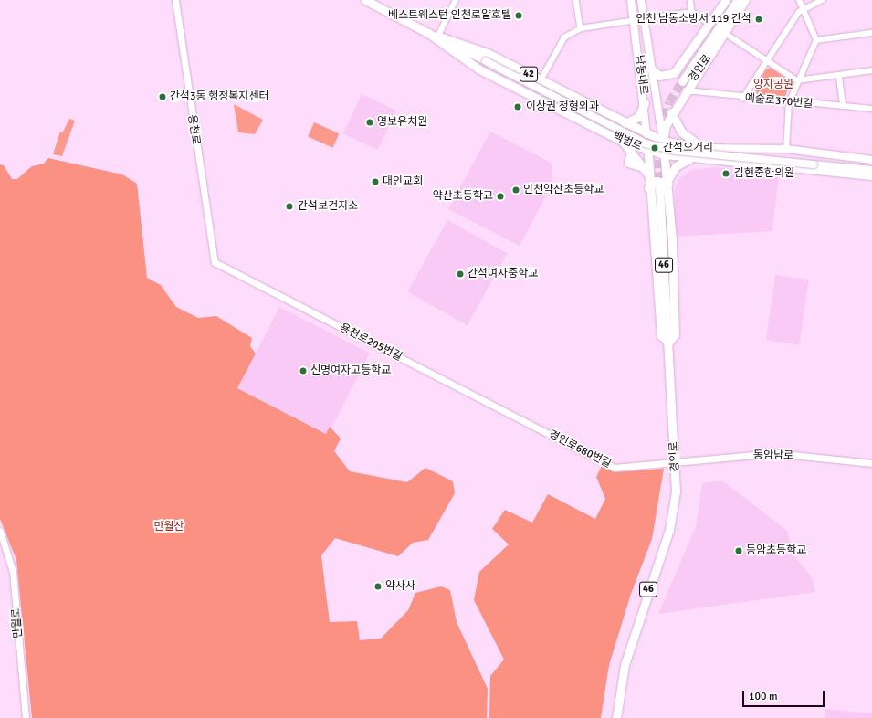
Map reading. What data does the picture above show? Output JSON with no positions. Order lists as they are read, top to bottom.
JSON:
{
  "streets": {
    "main road": [
      "경인로",
      "42",
      "남동대로",
      "백범로",
      "46"
    ],
    "street": [
      "예술로370번길",
      "용천로",
      "용천로205번길",
      "경인로680번길",
      "동암남로",
      "만월로"
    ]
  },
  "crossings": [
    ["경인로", "남동대로"],
    ["경인로", "예술로370번길"],
    ["경인로", "백범로"],
    ["경인로", "경인로680번길"],
    ["경인로", "동암남로"],
    ["남동대로", "백범로"],
    ["용천로", "용천로205번길"],
    ["용천로205번길", "경인로680번길"],
    ["경인로680번길", "동암남로"]
  ],
  "parks": ["양지공원", "만월산"],
  "places": [
    "베스트웨스턴 인천로얄호텔",
    "인천 남동소방서 119 간석",
    "간석3동 행정복지센터",
    "이상권 정형외과",
    "영보유치원",
    "간석오거리",
    "김현중한의원",
    "대인교회",
    "인천약산초등학교",
    "약산초등학교",
    "간석보건지소",
    "간석여자중학교",
    "신명여자고등학교",
    "동암초등학교",
    "약사사"
  ],
  "scale_bar": "100 m"
}
